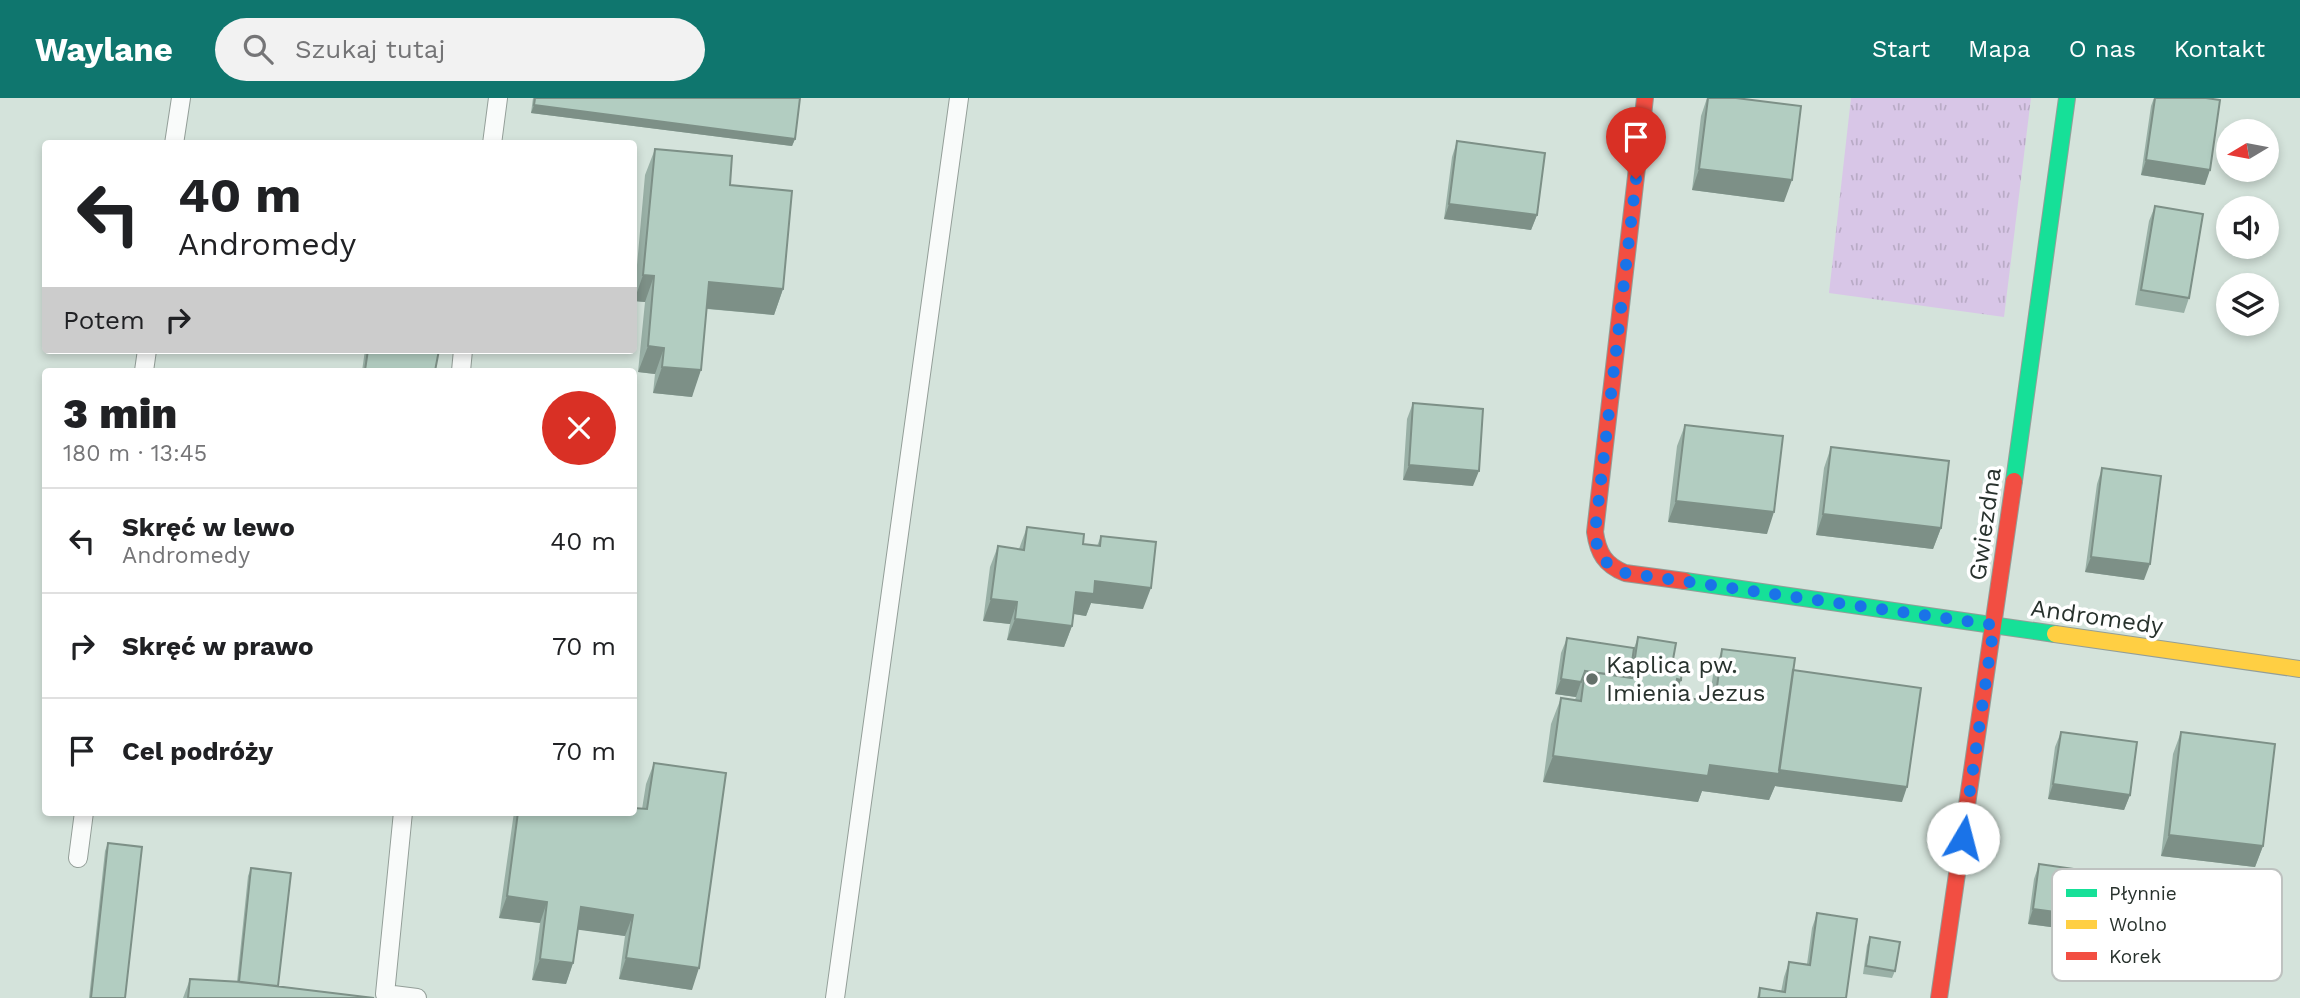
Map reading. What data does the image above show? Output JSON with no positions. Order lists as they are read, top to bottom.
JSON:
{
  "streets": {
    "street": ["Gwiezdna", "Andromedy"]
  },
  "crossings": [
    ["Gwiezdna", "Andromedy"]
  ],
  "places": ["Kaplica pw. Imienia Jezus"],
  "legend": ["Płynnie", "Wolno", "Korek"],
  "north": "left",
  "page": {
    "header": "Waylane",
    "search": "Szukaj tutaj",
    "nav": [
      "Start",
      "Mapa",
      "O nas",
      "Kontakt"
    ],
    "turn": ["40 m", "Andromedy"],
    "then": "Potem",
    "heading": ["3 min", "180 m · 13:45"],
    "list": [
      {
        "name": "Skręć w lewo",
        "note": "Andromedy",
        "value": "40 m"
      },
      {
        "name": "Skręć w prawo",
        "value": "70 m"
      },
      {
        "name": "Cel podróży",
        "value": "70 m"
      }
    ]
  }
}
